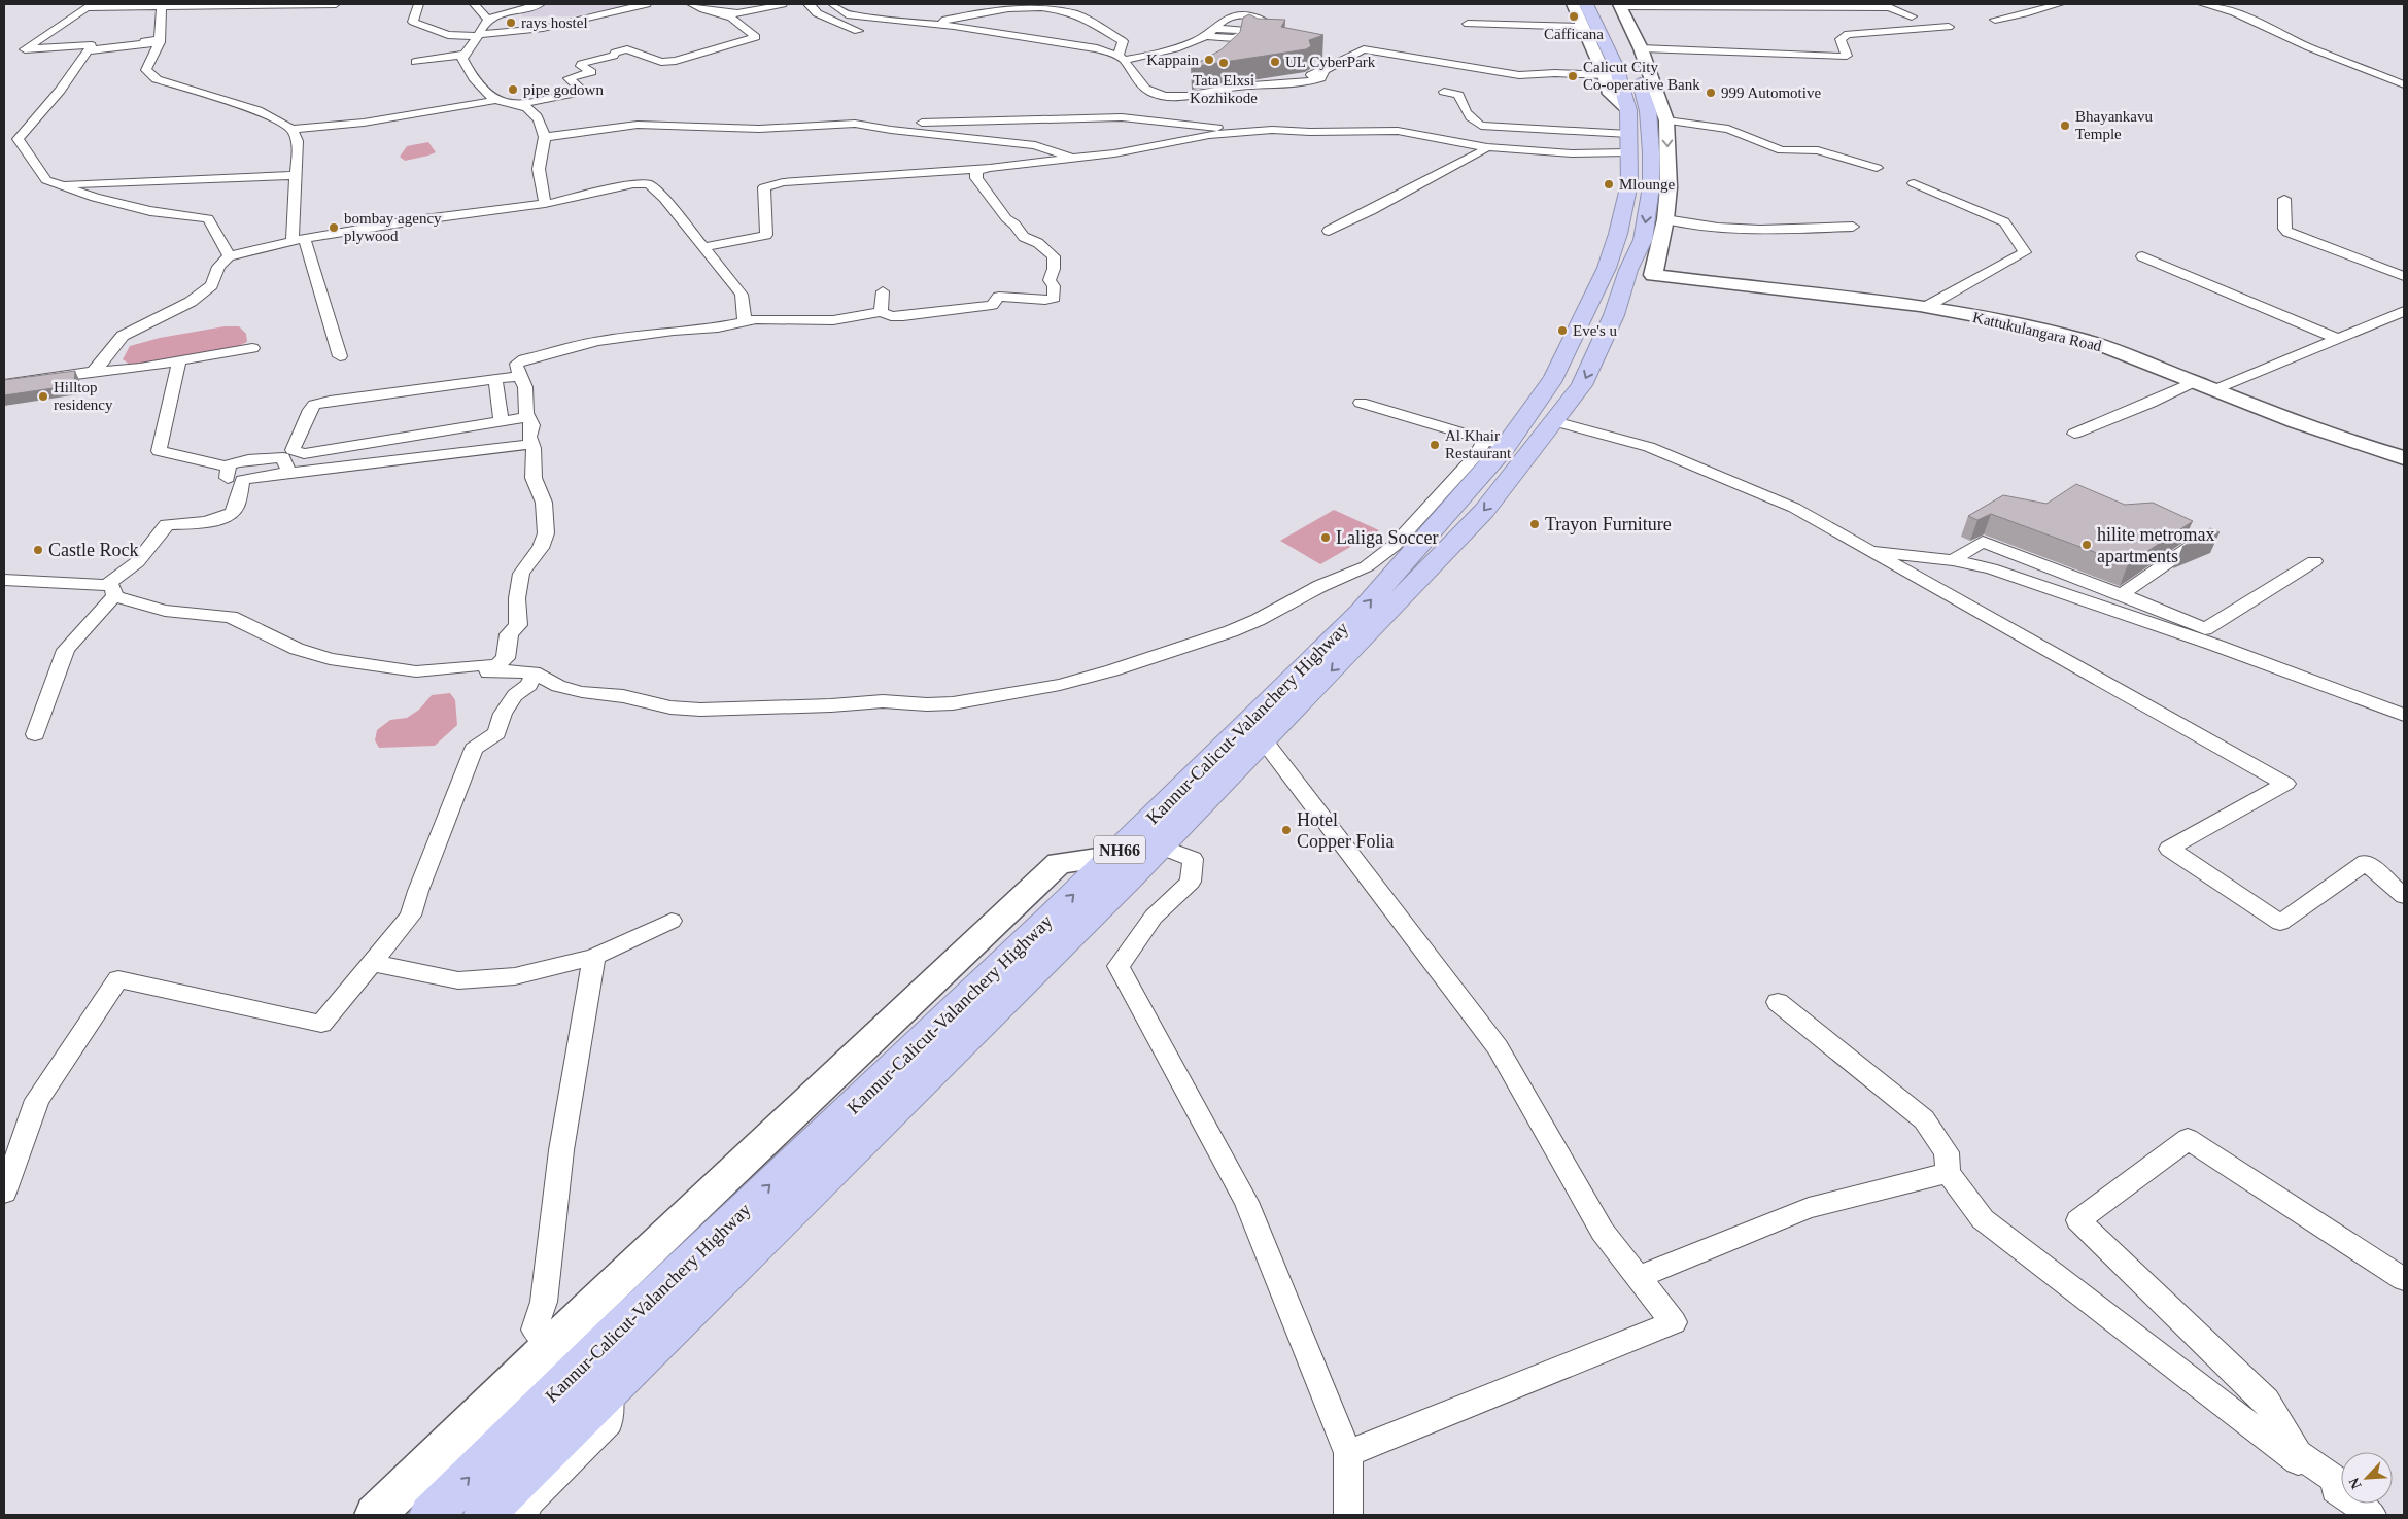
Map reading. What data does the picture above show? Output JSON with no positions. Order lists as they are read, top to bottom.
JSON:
{
  "streets": {
    "highway": ["Kannur-Calicut-Valanchery Highway", "NH66"],
    "street": ["Kattukulangara Road"]
  },
  "places": [
    "Cafficana",
    "rays hostel",
    "Kappain",
    "UL CyberPark",
    "Tata Elxsi Kozhikode",
    "Calicut City Co-operative Bank",
    "pipe godown",
    "999 Automotive",
    "Bhayankavu Temple",
    "Mlounge",
    "bombay agency plywood",
    "Eve's u",
    "Hilltop residency",
    "Al Khair Restaurant",
    "Trayon Furniture",
    "Laliga Soccer",
    "hilite metromax apartments",
    "Castle Rock",
    "Hotel Copper Folia"
  ],
  "north": "bottom left"
}
